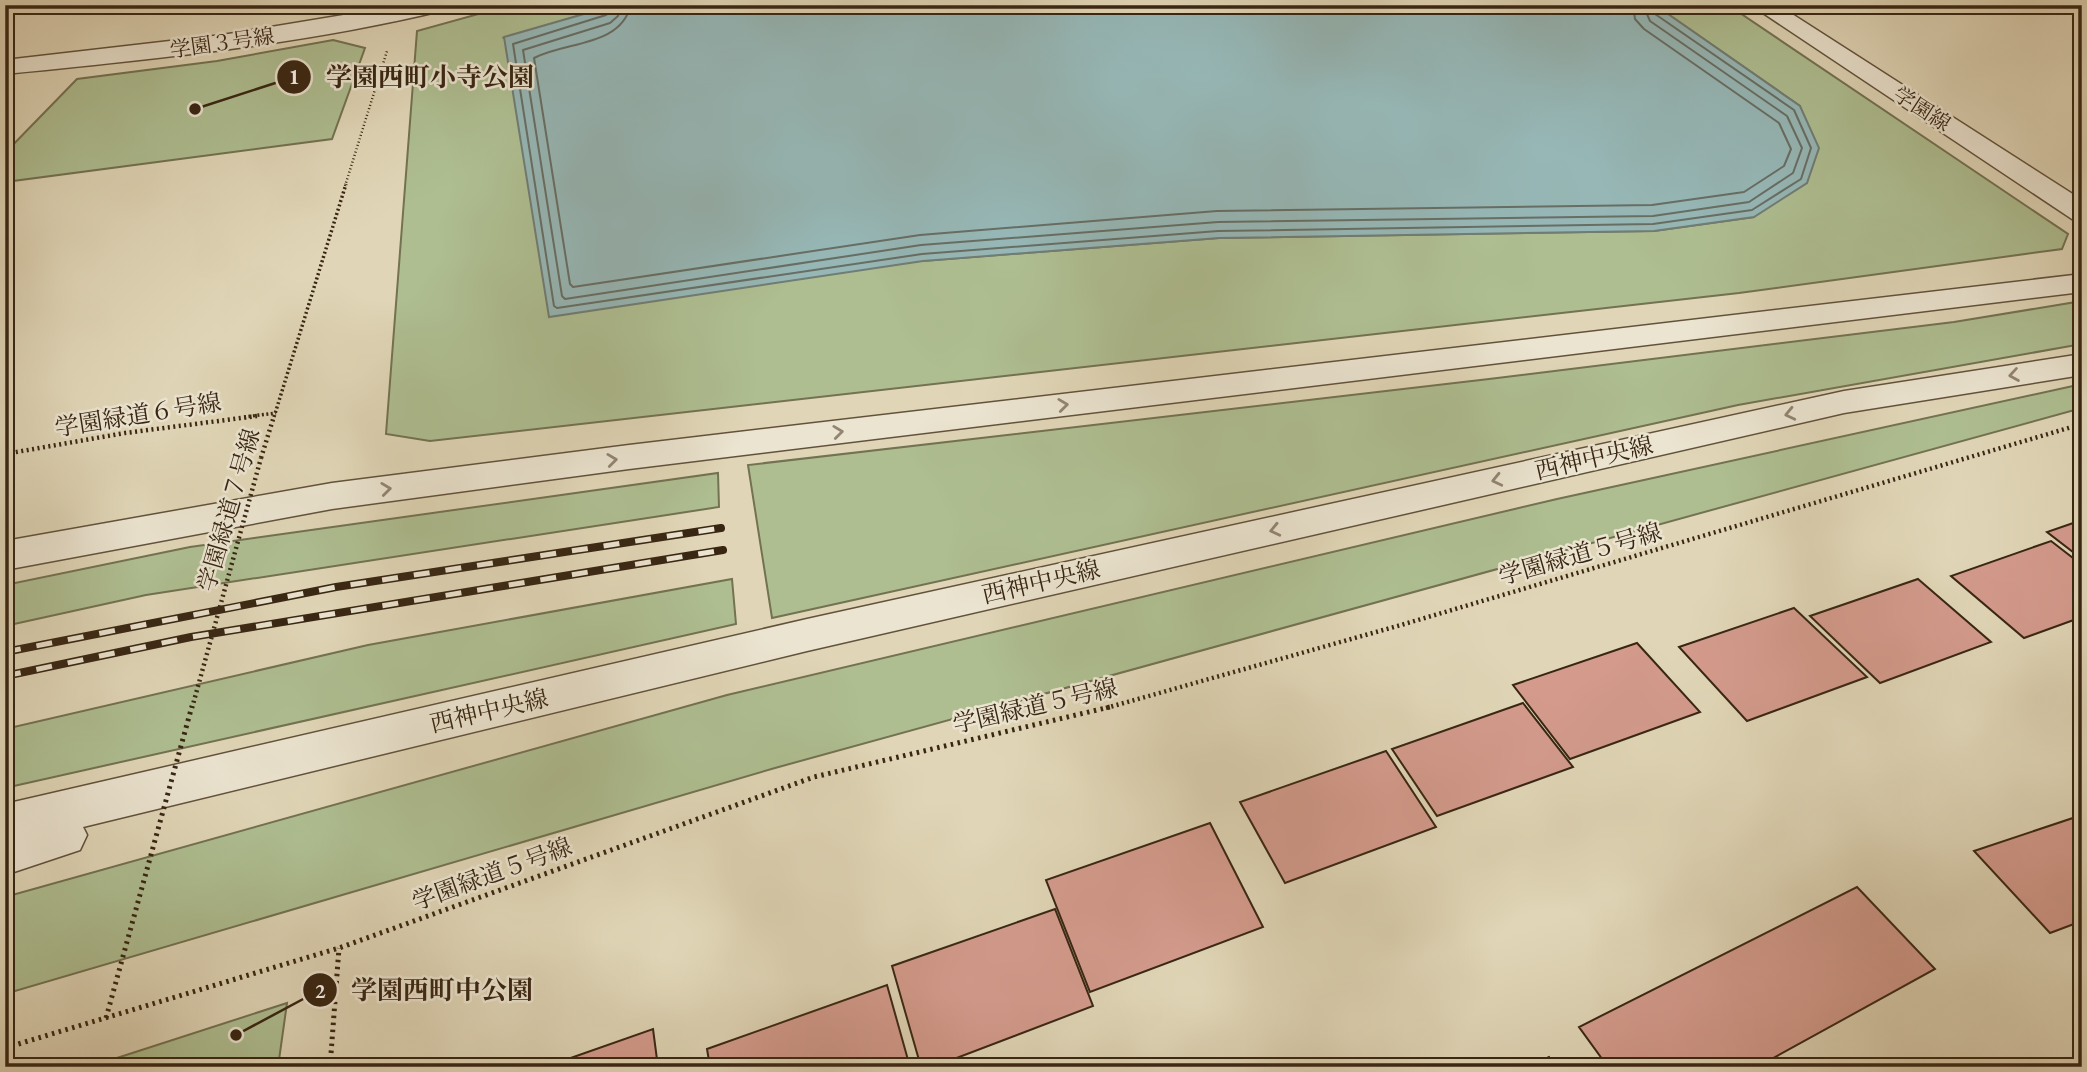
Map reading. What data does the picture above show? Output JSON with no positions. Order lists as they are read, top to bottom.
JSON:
{
  "streets": {
    "street": ["学園３号線", "学園線", "西神中央線"],
    "path": ["学園緑道６号線", "学園緑道７号線", "学園緑道５号線"]
  },
  "crossings": [
    ["学園３号線", "学園緑道７号線"],
    ["学園緑道６号線", "学園緑道７号線"],
    ["学園緑道７号線", "学園緑道５号線"]
  ],
  "places": ["学園西町小寺公園", "学園西町中公園"]
}
